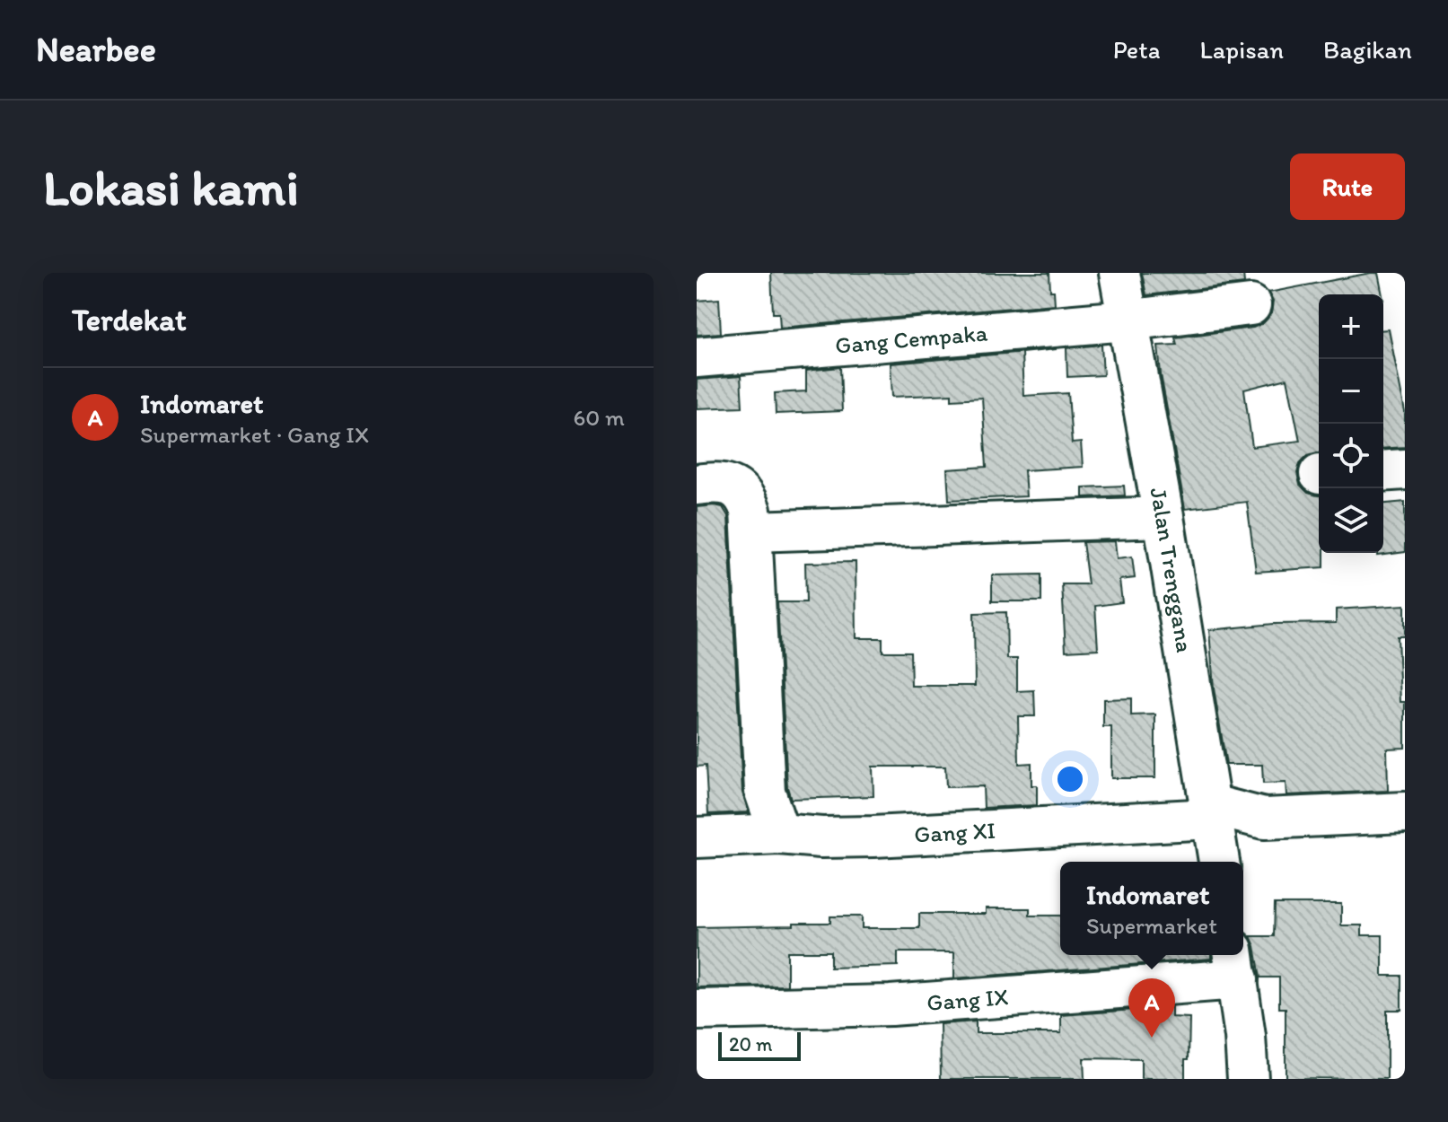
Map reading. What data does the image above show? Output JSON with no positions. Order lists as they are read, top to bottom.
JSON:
{
  "streets": {
    "street": [
      "Gang Cempaka",
      "Jalan Trenggana",
      "Gang XI",
      "Gang IX"
    ]
  },
  "crossings": [
    ["Gang Cempaka", "Jalan Trenggana"],
    ["Jalan Trenggana", "Gang XI"]
  ],
  "scale_bar": "20 m",
  "page": {
    "header": "Nearbee",
    "nav": ["Peta", "Lapisan", "Bagikan"],
    "buttons": "Rute",
    "title": "Lokasi kami",
    "heading": "Terdekat",
    "map_buttons": ["+", "−"],
    "list": [
      {
        "mark": "A",
        "name": "Indomaret",
        "note": "Supermarket · Gang IX",
        "value": "60 m"
      }
    ],
    "popup": ["Indomaret", "Supermarket"],
    "pins": "A",
    "scale": "20 m"
  }
}
